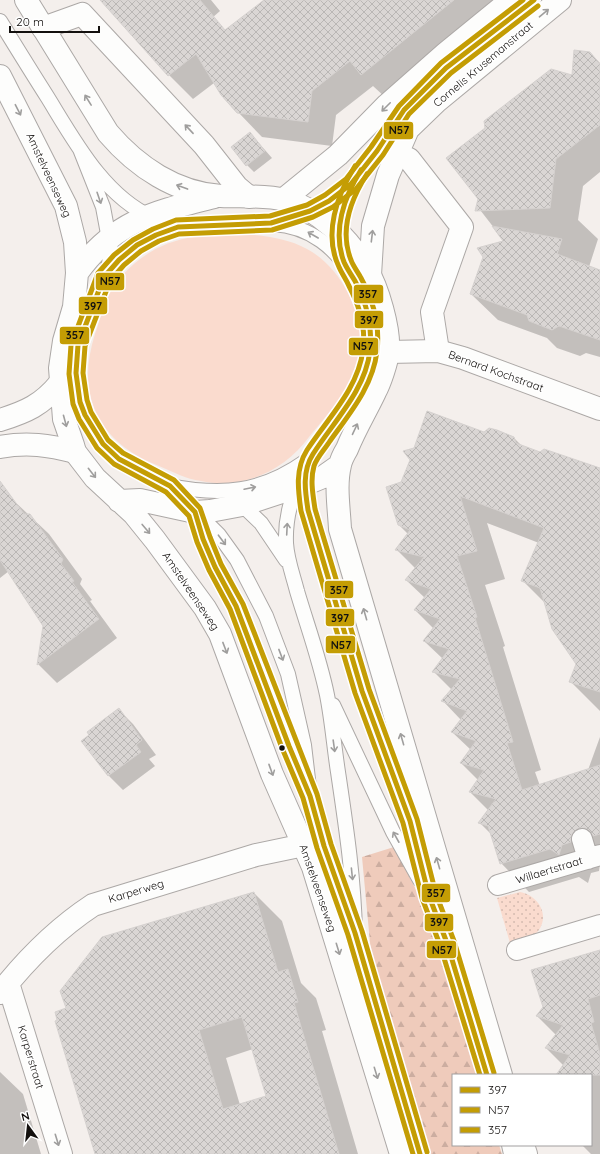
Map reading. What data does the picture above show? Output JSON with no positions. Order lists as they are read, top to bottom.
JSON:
{
  "streets": {
    "main road": [
      "Cornelis Krusemanstraat",
      "Amstelveenseweg",
      "Bernard Kochstraat",
      "Karperweg",
      "Karperstraat"
    ],
    "street": ["Willaertstraat"]
  },
  "crossings": [
    ["Cornelis Krusemanstraat", "Amstelveenseweg"],
    ["Amstelveenseweg", "Karperweg"],
    ["Karperweg", "Karperstraat"]
  ],
  "one_way": ["Karperstraat"],
  "lines": ["transit line 397", "transit line 357", "transit line N57"],
  "legend": ["397", "N57", "357"],
  "scale_bar": "20 m",
  "north": "top"
}
